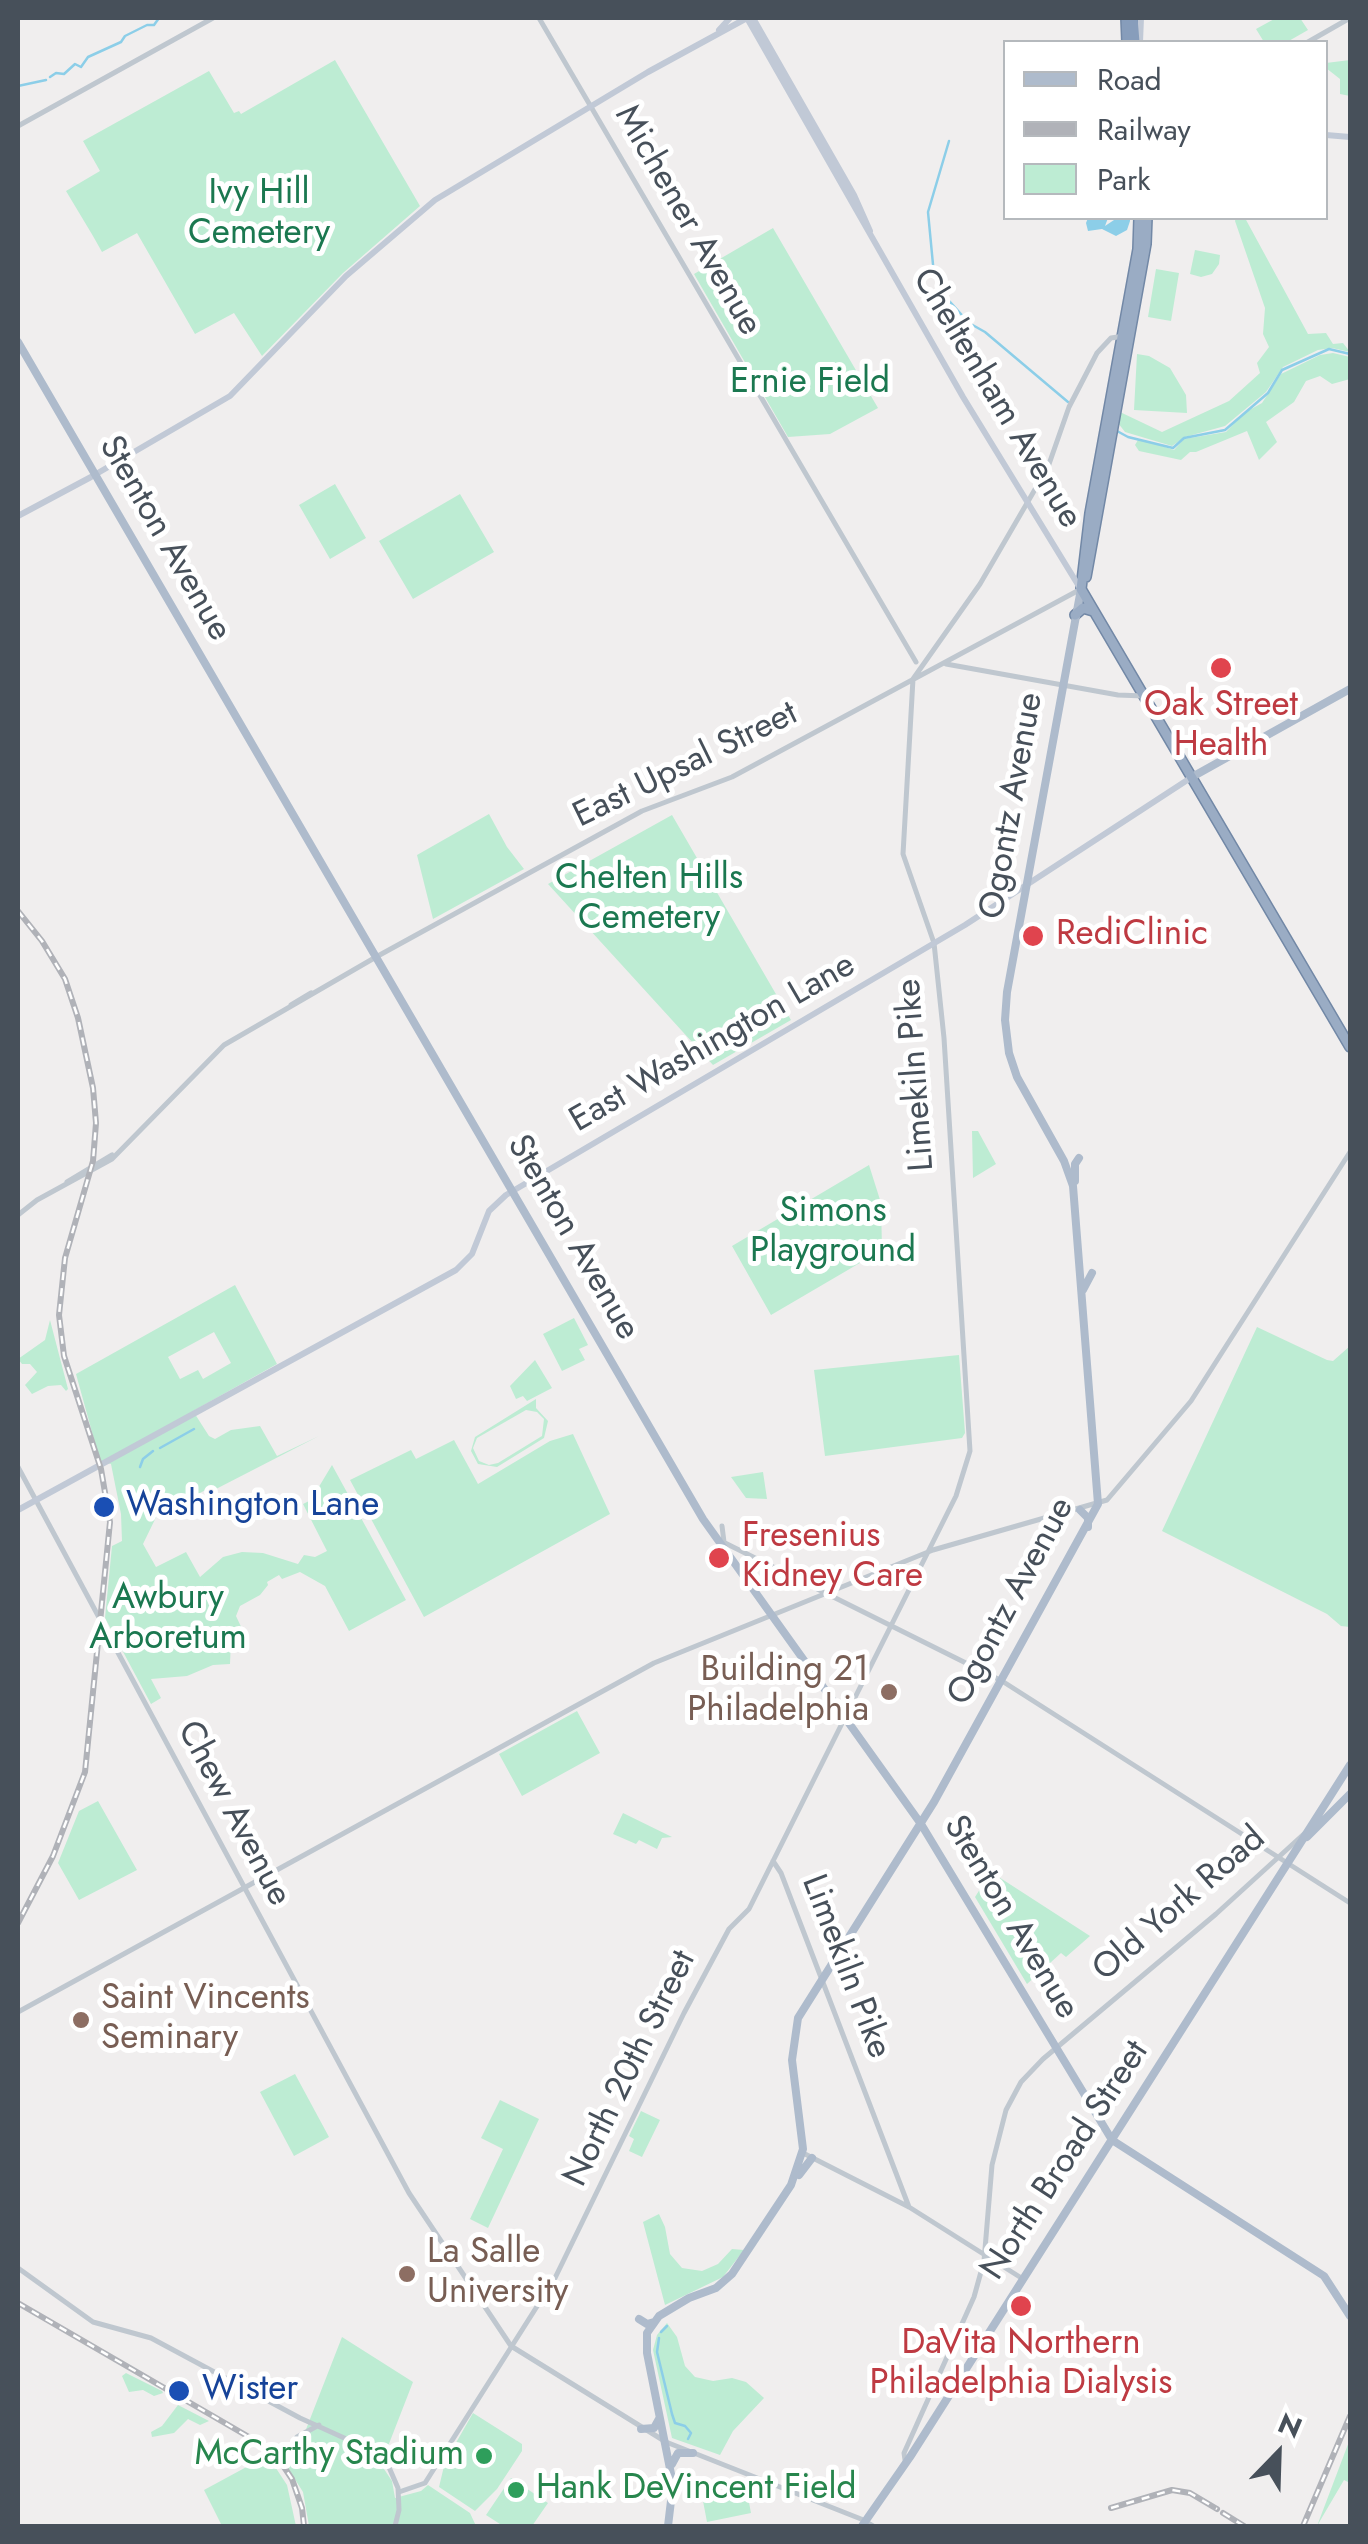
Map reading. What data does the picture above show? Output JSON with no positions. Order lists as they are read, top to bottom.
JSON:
{
  "streets": {
    "highway": ["Ogontz Avenue"],
    "main road": [
      "Cheltenham Avenue",
      "Stenton Avenue",
      "East Washington Lane",
      "Old York Road",
      "North Broad Street"
    ],
    "street": [
      "Michener Avenue",
      "East Upsal Street",
      "Limekiln Pike",
      "Chew Avenue",
      "North 20th Street"
    ]
  },
  "crossings": [
    ["Michener Avenue", "East Upsal Street"],
    ["Michener Avenue", "Limekiln Pike"],
    ["Cheltenham Avenue", "East Upsal Street"],
    ["Cheltenham Avenue", "Ogontz Avenue"],
    ["Stenton Avenue", "East Upsal Street"],
    ["Stenton Avenue", "Ogontz Avenue"],
    ["Stenton Avenue", "East Washington Lane"],
    ["Stenton Avenue", "Limekiln Pike"],
    ["Stenton Avenue", "Old York Road"],
    ["Stenton Avenue", "North Broad Street"],
    ["East Upsal Street", "Ogontz Avenue"],
    ["East Upsal Street", "Limekiln Pike"],
    ["Ogontz Avenue", "East Washington Lane"],
    ["Ogontz Avenue", "Limekiln Pike"],
    ["East Washington Lane", "Limekiln Pike"],
    ["East Washington Lane", "Chew Avenue"],
    ["Limekiln Pike", "North 20th Street"],
    ["Chew Avenue", "North 20th Street"],
    ["Old York Road", "North Broad Street"]
  ],
  "parks": [
    "Ivy Hill Cemetery",
    "Ernie Field",
    "Chelten Hills Cemetery",
    "Simons Playground",
    "Awbury Arboretum"
  ],
  "places": [
    "Oak Street Health",
    "RediClinic",
    "Washington Lane",
    "Fresenius Kidney Care",
    "Building 21 Philadelphia",
    "Saint Vincents Seminary",
    "La Salle University",
    "DaVita Northern Philadelphia Dialysis",
    "Wister",
    "McCarthy Stadium",
    "Hank DeVincent Field"
  ],
  "legend": ["Road", "Railway", "Park"],
  "north": "top right"
}
